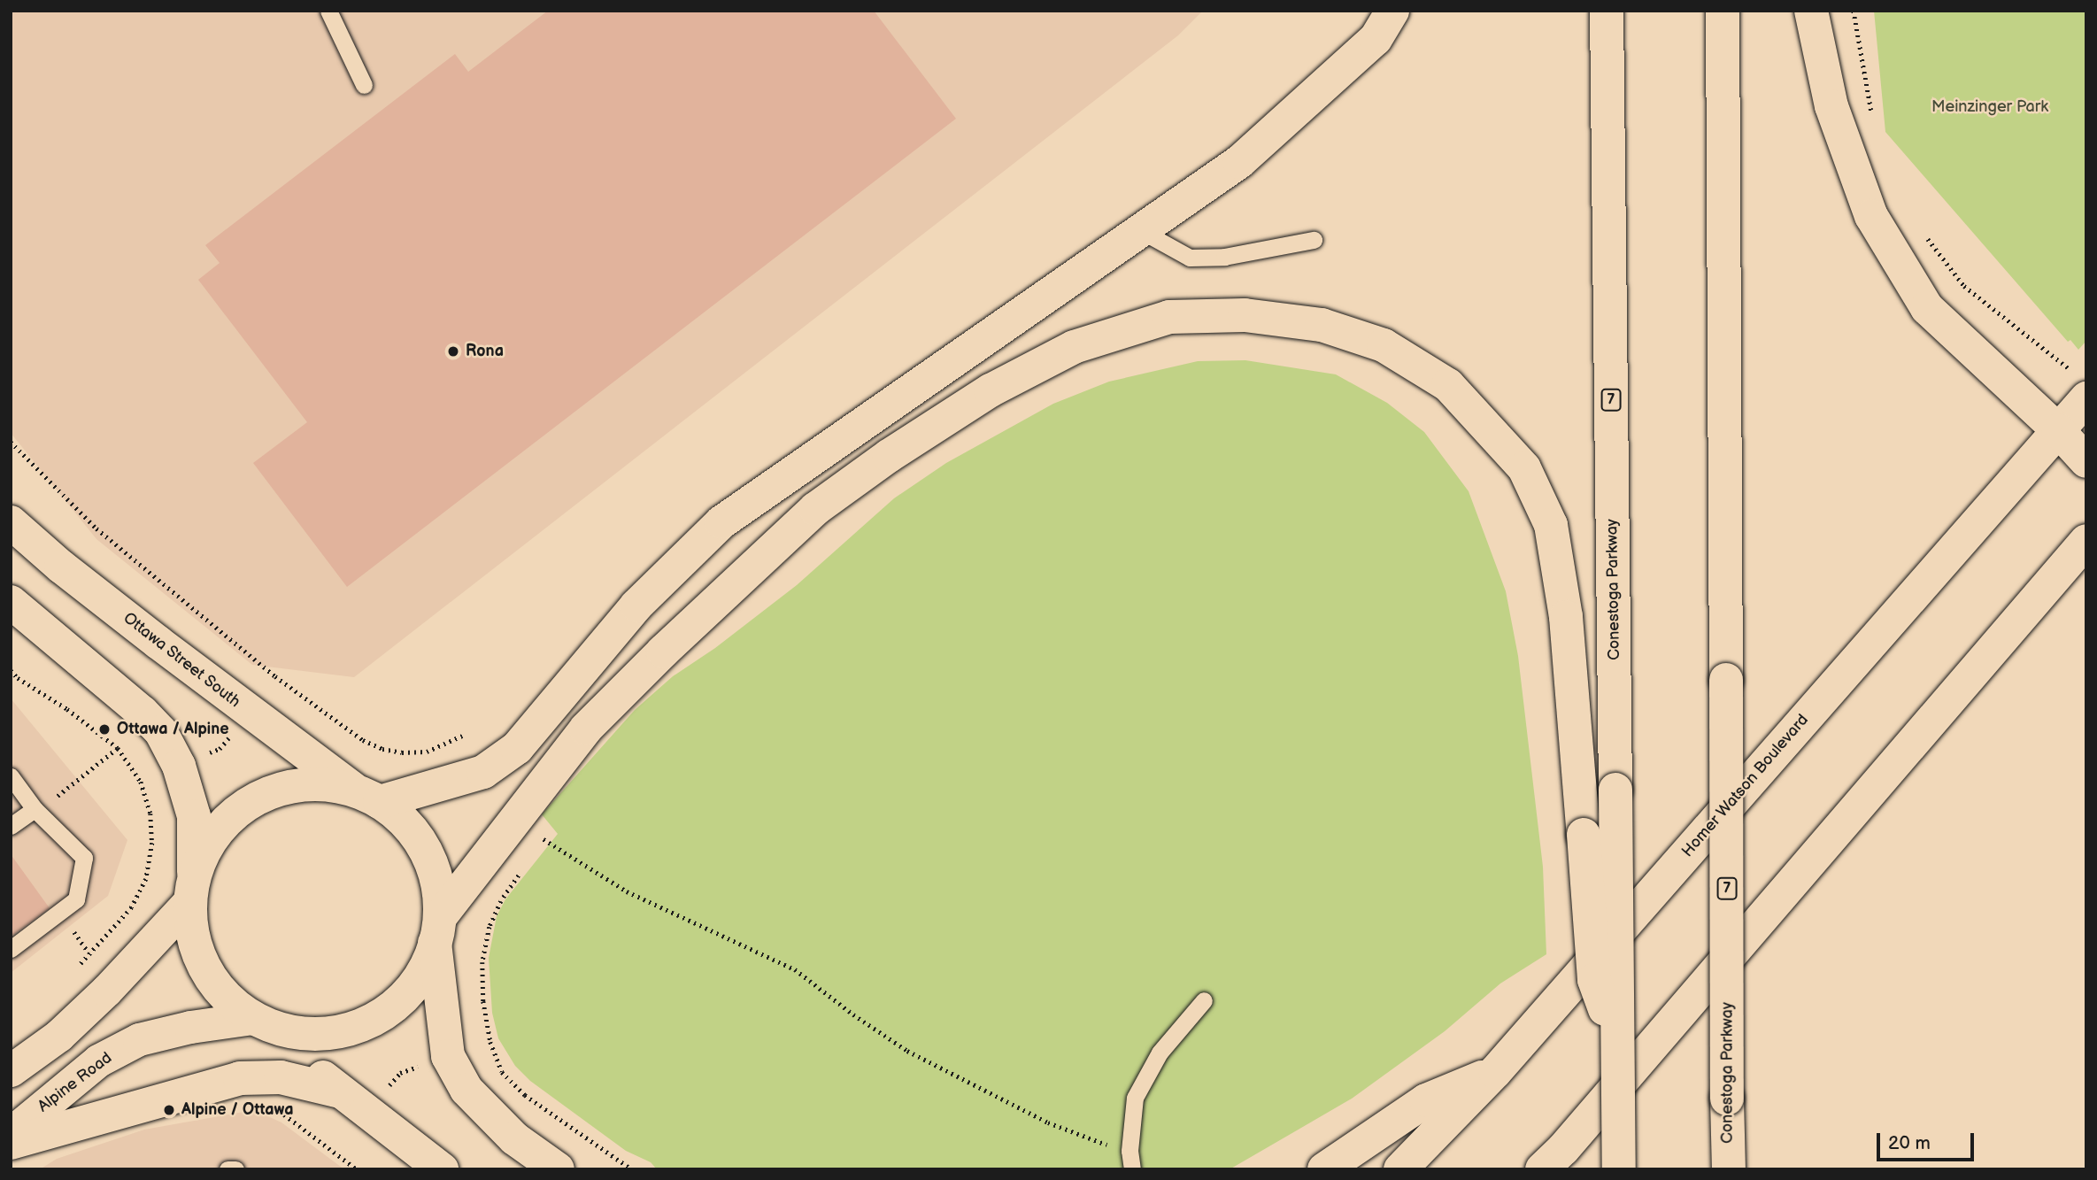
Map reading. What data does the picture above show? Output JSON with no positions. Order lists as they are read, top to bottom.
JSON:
{
  "streets": {
    "main road": [
      "7",
      "Conestoga Parkway",
      "Ottawa Street South",
      "Homer Watson Boulevard"
    ],
    "street": ["Alpine Road"]
  },
  "parks": ["Meinzinger Park"],
  "places": ["Rona", "Ottawa / Alpine", "Alpine / Ottawa"],
  "scale_bar": "20 m"
}
